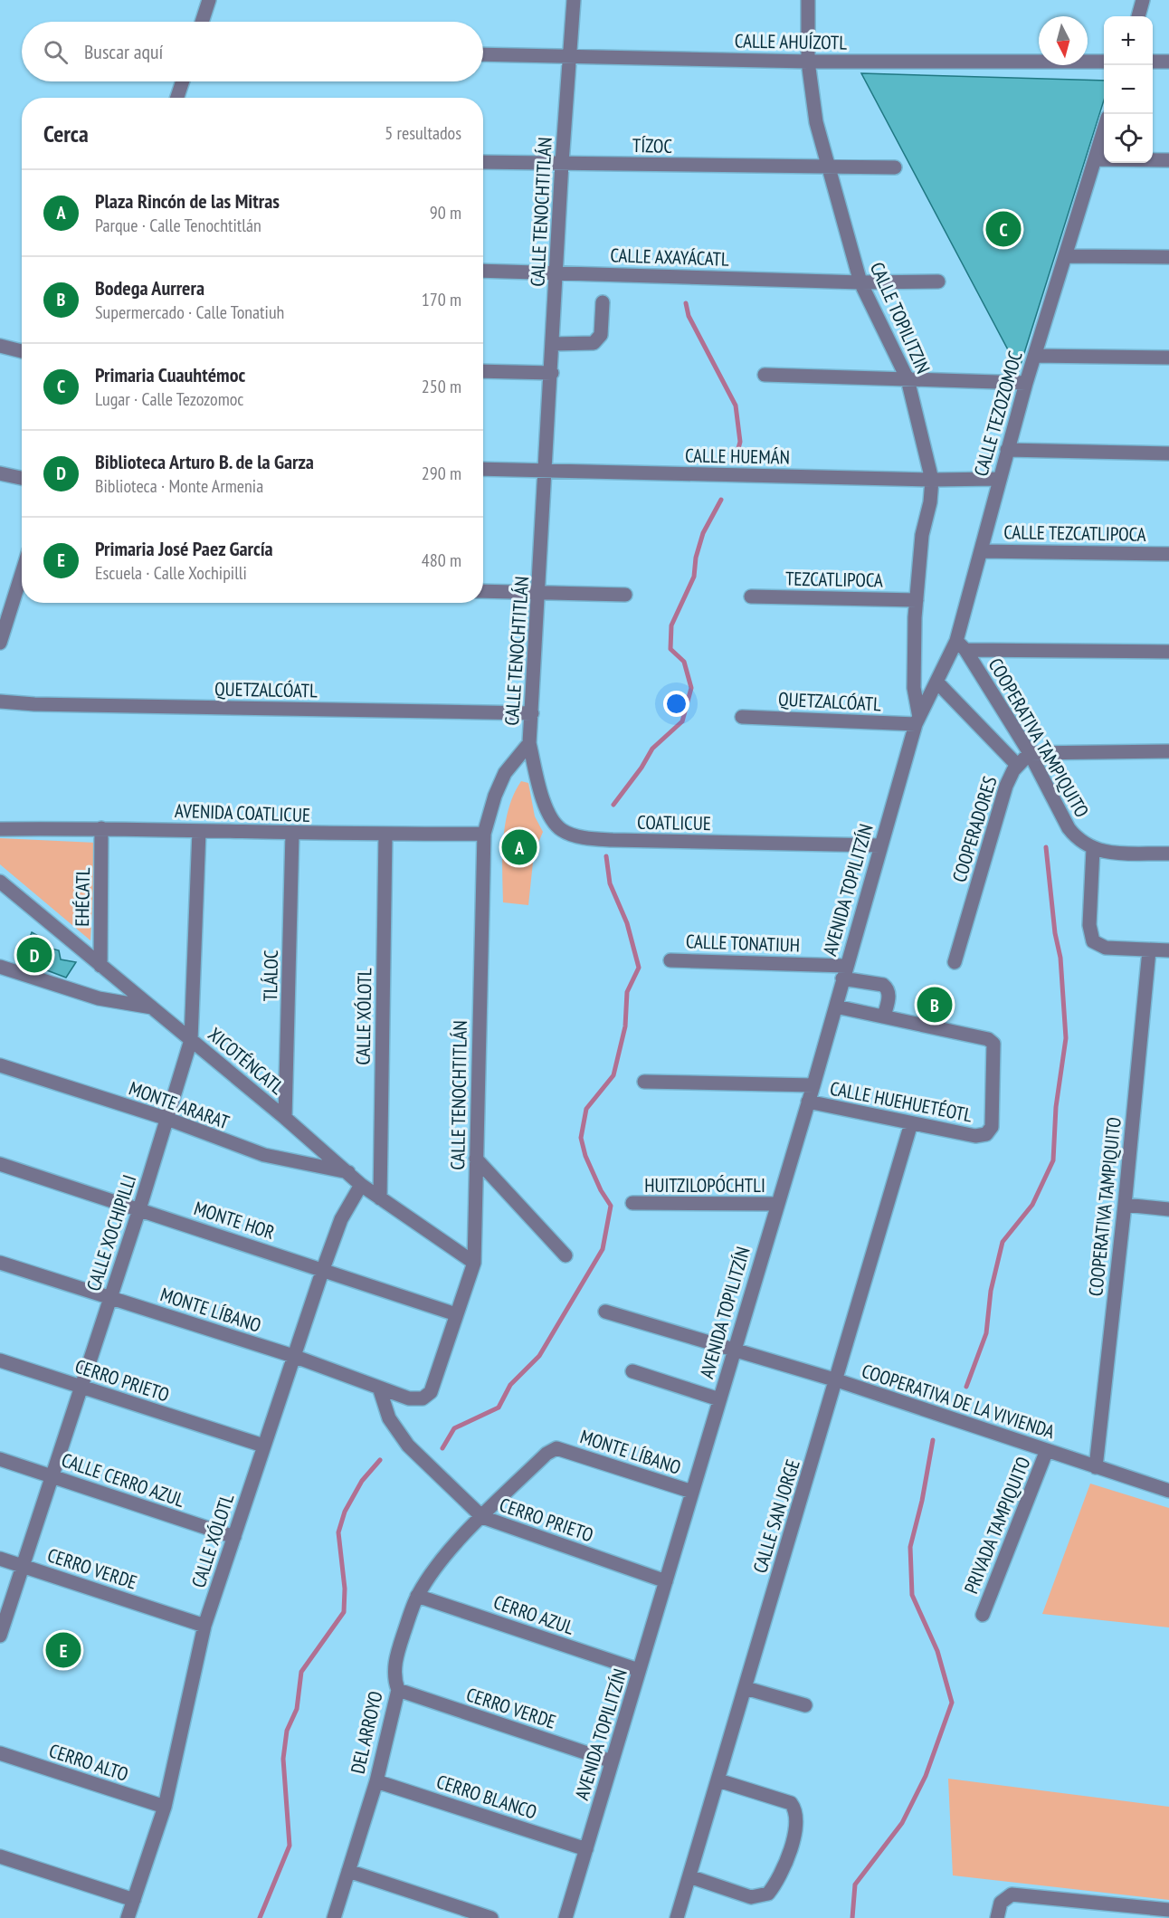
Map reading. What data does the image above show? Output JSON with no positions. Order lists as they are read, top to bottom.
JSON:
{
  "streets": {
    "street": [
      "CALLE AHUÍZOTL",
      "TÍZOC",
      "CALLE TENOCHTITLÁN",
      "CALLE AXAYÁCATL",
      "CALLE TOPILITZIN",
      "CALLE TEZOZOMOC",
      "CALLE HUEMÁN",
      "CALLE TEZCATLIPOCA",
      "TEZCATLIPOCA",
      "QUETZALCÓATL",
      "COOPERATIVA TAMPIQUITO",
      "AVENIDA COATLICUE",
      "COATLICUE",
      "COOPERADORES",
      "AVENIDA TOPILITZÍN",
      "EHÉCATL",
      "CALLE TONATIUH",
      "TLÁLOC",
      "CALLE XÓLOTL",
      "XICOTÉNCATL",
      "CALLE HUEHUETÉOTL",
      "MONTE ARARAT",
      "HUITZILOPÓCHTLI",
      "MONTE HOR",
      "CALLE XOCHIPILLI",
      "MONTE LÍBANO",
      "CERRO PRIETO",
      "COOPERATIVA DE LA VIVIENDA",
      "CALLE CERRO AZUL",
      "CALLE SAN JORGE",
      "PRIVADA TAMPIQUITO",
      "CERRO VERDE",
      "CERRO AZUL",
      "DEL ARROYO",
      "CERRO ALTO",
      "CERRO BLANCO"
    ]
  },
  "crossings": [
    ["CALLE AHUÍZOTL", "CALLE TENOCHTITLÁN"],
    ["CALLE AHUÍZOTL", "CALLE TOPILITZIN"],
    ["TÍZOC", "CALLE TENOCHTITLÁN"],
    ["TÍZOC", "CALLE TOPILITZIN"],
    ["CALLE TENOCHTITLÁN", "CALLE AXAYÁCATL"],
    ["CALLE TENOCHTITLÁN", "CALLE HUEMÁN"],
    ["CALLE TENOCHTITLÁN", "QUETZALCÓATL"],
    ["CALLE TENOCHTITLÁN", "AVENIDA COATLICUE"],
    ["CALLE TENOCHTITLÁN", "COATLICUE"],
    ["CALLE TENOCHTITLÁN", "XICOTÉNCATL"],
    ["CALLE TENOCHTITLÁN", "MONTE HOR"],
    ["CALLE TENOCHTITLÁN", "MONTE LÍBANO"],
    ["CALLE AXAYÁCATL", "CALLE TOPILITZIN"],
    ["CALLE TOPILITZIN", "CALLE TEZOZOMOC"],
    ["CALLE TOPILITZIN", "CALLE HUEMÁN"],
    ["CALLE TOPILITZIN", "TEZCATLIPOCA"],
    ["CALLE TOPILITZIN", "QUETZALCÓATL"],
    ["CALLE TOPILITZIN", "AVENIDA TOPILITZÍN"],
    ["CALLE TEZOZOMOC", "CALLE HUEMÁN"],
    ["CALLE TEZOZOMOC", "CALLE TEZCATLIPOCA"],
    ["CALLE TEZOZOMOC", "QUETZALCÓATL"],
    ["CALLE TEZOZOMOC", "COOPERATIVA TAMPIQUITO"],
    ["CALLE TEZOZOMOC", "AVENIDA TOPILITZÍN"],
    ["QUETZALCÓATL", "AVENIDA TOPILITZÍN"],
    ["COOPERATIVA TAMPIQUITO", "COOPERADORES"],
    ["COOPERATIVA TAMPIQUITO", "COOPERATIVA DE LA VIVIENDA"],
    ["AVENIDA COATLICUE", "EHÉCATL"],
    ["AVENIDA COATLICUE", "TLÁLOC"],
    ["AVENIDA COATLICUE", "CALLE XÓLOTL"],
    ["AVENIDA COATLICUE", "CALLE XOCHIPILLI"],
    ["COATLICUE", "AVENIDA TOPILITZÍN"],
    ["AVENIDA TOPILITZÍN", "CALLE TONATIUH"],
    ["AVENIDA TOPILITZÍN", "CALLE HUEHUETÉOTL"],
    ["AVENIDA TOPILITZÍN", "HUITZILOPÓCHTLI"],
    ["AVENIDA TOPILITZÍN", "MONTE LÍBANO"],
    ["AVENIDA TOPILITZÍN", "CERRO PRIETO"],
    ["AVENIDA TOPILITZÍN", "COOPERATIVA DE LA VIVIENDA"],
    ["AVENIDA TOPILITZÍN", "CERRO VERDE"],
    ["AVENIDA TOPILITZÍN", "CERRO AZUL"],
    ["AVENIDA TOPILITZÍN", "CERRO BLANCO"],
    ["EHÉCATL", "XICOTÉNCATL"],
    ["CALLE TONATIUH", "CALLE HUEHUETÉOTL"],
    ["TLÁLOC", "XICOTÉNCATL"],
    ["CALLE XÓLOTL", "XICOTÉNCATL"],
    ["CALLE XÓLOTL", "MONTE HOR"],
    ["CALLE XÓLOTL", "MONTE LÍBANO"],
    ["CALLE XÓLOTL", "CERRO PRIETO"],
    ["CALLE XÓLOTL", "CALLE CERRO AZUL"],
    ["CALLE XÓLOTL", "CERRO VERDE"],
    ["CALLE XÓLOTL", "CERRO ALTO"],
    ["XICOTÉNCATL", "MONTE ARARAT"],
    ["XICOTÉNCATL", "CALLE XOCHIPILLI"],
    ["CALLE HUEHUETÉOTL", "CALLE SAN JORGE"],
    ["MONTE ARARAT", "CALLE XOCHIPILLI"],
    ["MONTE HOR", "CALLE XOCHIPILLI"],
    ["CALLE XOCHIPILLI", "MONTE LÍBANO"],
    ["CALLE XOCHIPILLI", "CERRO PRIETO"],
    ["CALLE XOCHIPILLI", "CALLE CERRO AZUL"],
    ["CALLE XOCHIPILLI", "CERRO VERDE"],
    ["MONTE LÍBANO", "CERRO PRIETO"],
    ["MONTE LÍBANO", "DEL ARROYO"],
    ["CERRO PRIETO", "DEL ARROYO"],
    ["COOPERATIVA DE LA VIVIENDA", "CALLE SAN JORGE"],
    ["COOPERATIVA DE LA VIVIENDA", "PRIVADA TAMPIQUITO"],
    ["CERRO VERDE", "DEL ARROYO"],
    ["CERRO AZUL", "DEL ARROYO"],
    ["DEL ARROYO", "CERRO BLANCO"]
  ],
  "north": "bottom",
  "page": {
    "map_buttons": ["+", "−"],
    "search": "Buscar aquí",
    "heading": ["Cerca", "5 resultados"],
    "list": [
      {
        "mark": "A",
        "name": "Plaza Rincón de las Mitras",
        "note": "Parque · Calle Tenochtitlán",
        "value": "90 m"
      },
      {
        "mark": "B",
        "name": "Bodega Aurrera",
        "note": "Supermercado · Calle Tonatiuh",
        "value": "170 m"
      },
      {
        "mark": "C",
        "name": "Primaria Cuauhtémoc",
        "note": "Lugar · Calle Tezozomoc",
        "value": "250 m"
      },
      {
        "mark": "D",
        "name": "Biblioteca Arturo B. de la Garza",
        "note": "Biblioteca · Monte Armenia",
        "value": "290 m"
      },
      {
        "mark": "E",
        "name": "Primaria José Paez García",
        "note": "Escuela · Calle Xochipilli",
        "value": "480 m"
      }
    ],
    "pins": [
      "C",
      "A",
      "D",
      "B",
      "E"
    ]
  }
}
